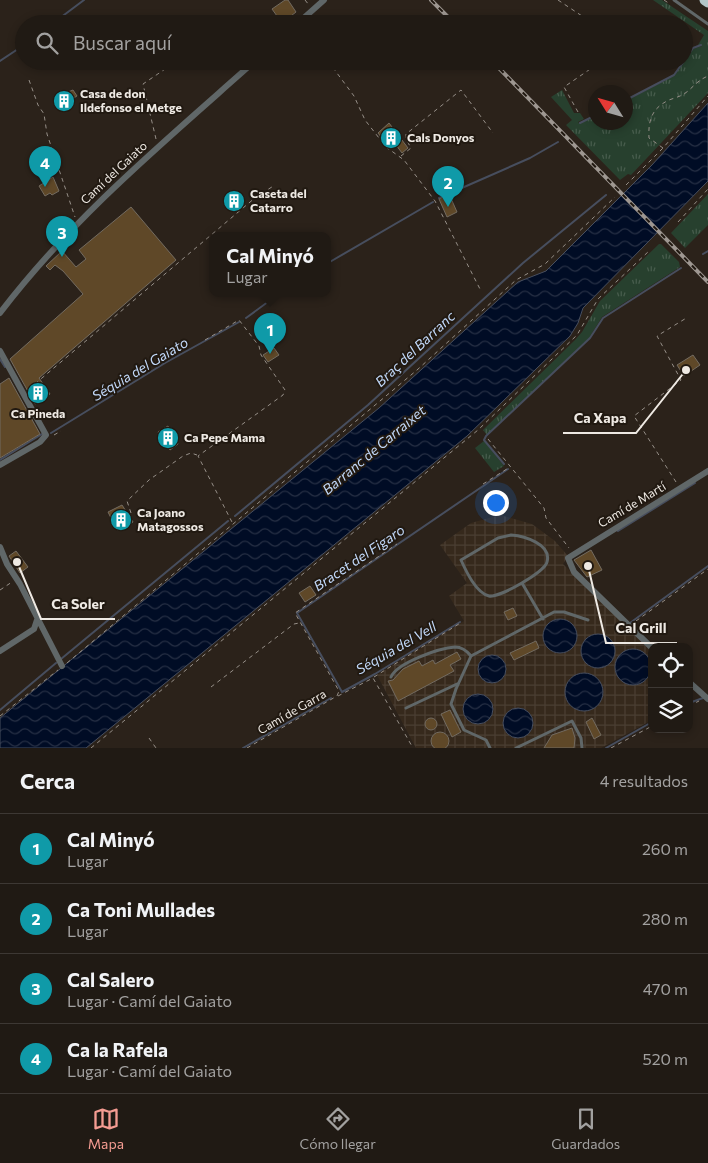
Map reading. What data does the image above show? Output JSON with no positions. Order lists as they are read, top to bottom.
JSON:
{
  "streets": {
    "street": ["Camí del Gaiato", "Camí de Martí"],
    "path": ["Camí de Garra"]
  },
  "water": [
    "Braç del Barranc",
    "Séquia del Gaiato",
    "Barranc de Carraixet",
    "Bracet del Figaro",
    "Séquia del Vell"
  ],
  "places": {
    "building": [
      "Casa de don Ildefonso el Metge",
      "Cals Donyos",
      "Caseta del Catarro",
      "Ca Pineda",
      "Ca Pepe Mama",
      "Ca Joano Matagossos"
    ],
    "other": ["Ca Xapa", "Ca Soler", "Cal Grill"]
  },
  "north": "top left",
  "page": {
    "search": "Buscar aquí",
    "pins": [
      "4",
      "2",
      "3",
      "1"
    ],
    "popup": ["Cal Minyó", "Lugar"],
    "heading": ["Cerca", "4 resultados"],
    "list": [
      {
        "mark": "1",
        "name": "Cal Minyó",
        "note": "Lugar",
        "value": "260 m"
      },
      {
        "mark": "2",
        "name": "Ca Toni Mullades",
        "note": "Lugar",
        "value": "280 m"
      },
      {
        "mark": "3",
        "name": "Cal Salero",
        "note": "Lugar · Camí del Gaiato",
        "value": "470 m"
      },
      {
        "mark": "4",
        "name": "Ca la Rafela",
        "note": "Lugar · Camí del Gaiato",
        "value": "520 m"
      }
    ],
    "nav": ["Mapa", "Cómo llegar", "Guardados"]
  }
}
